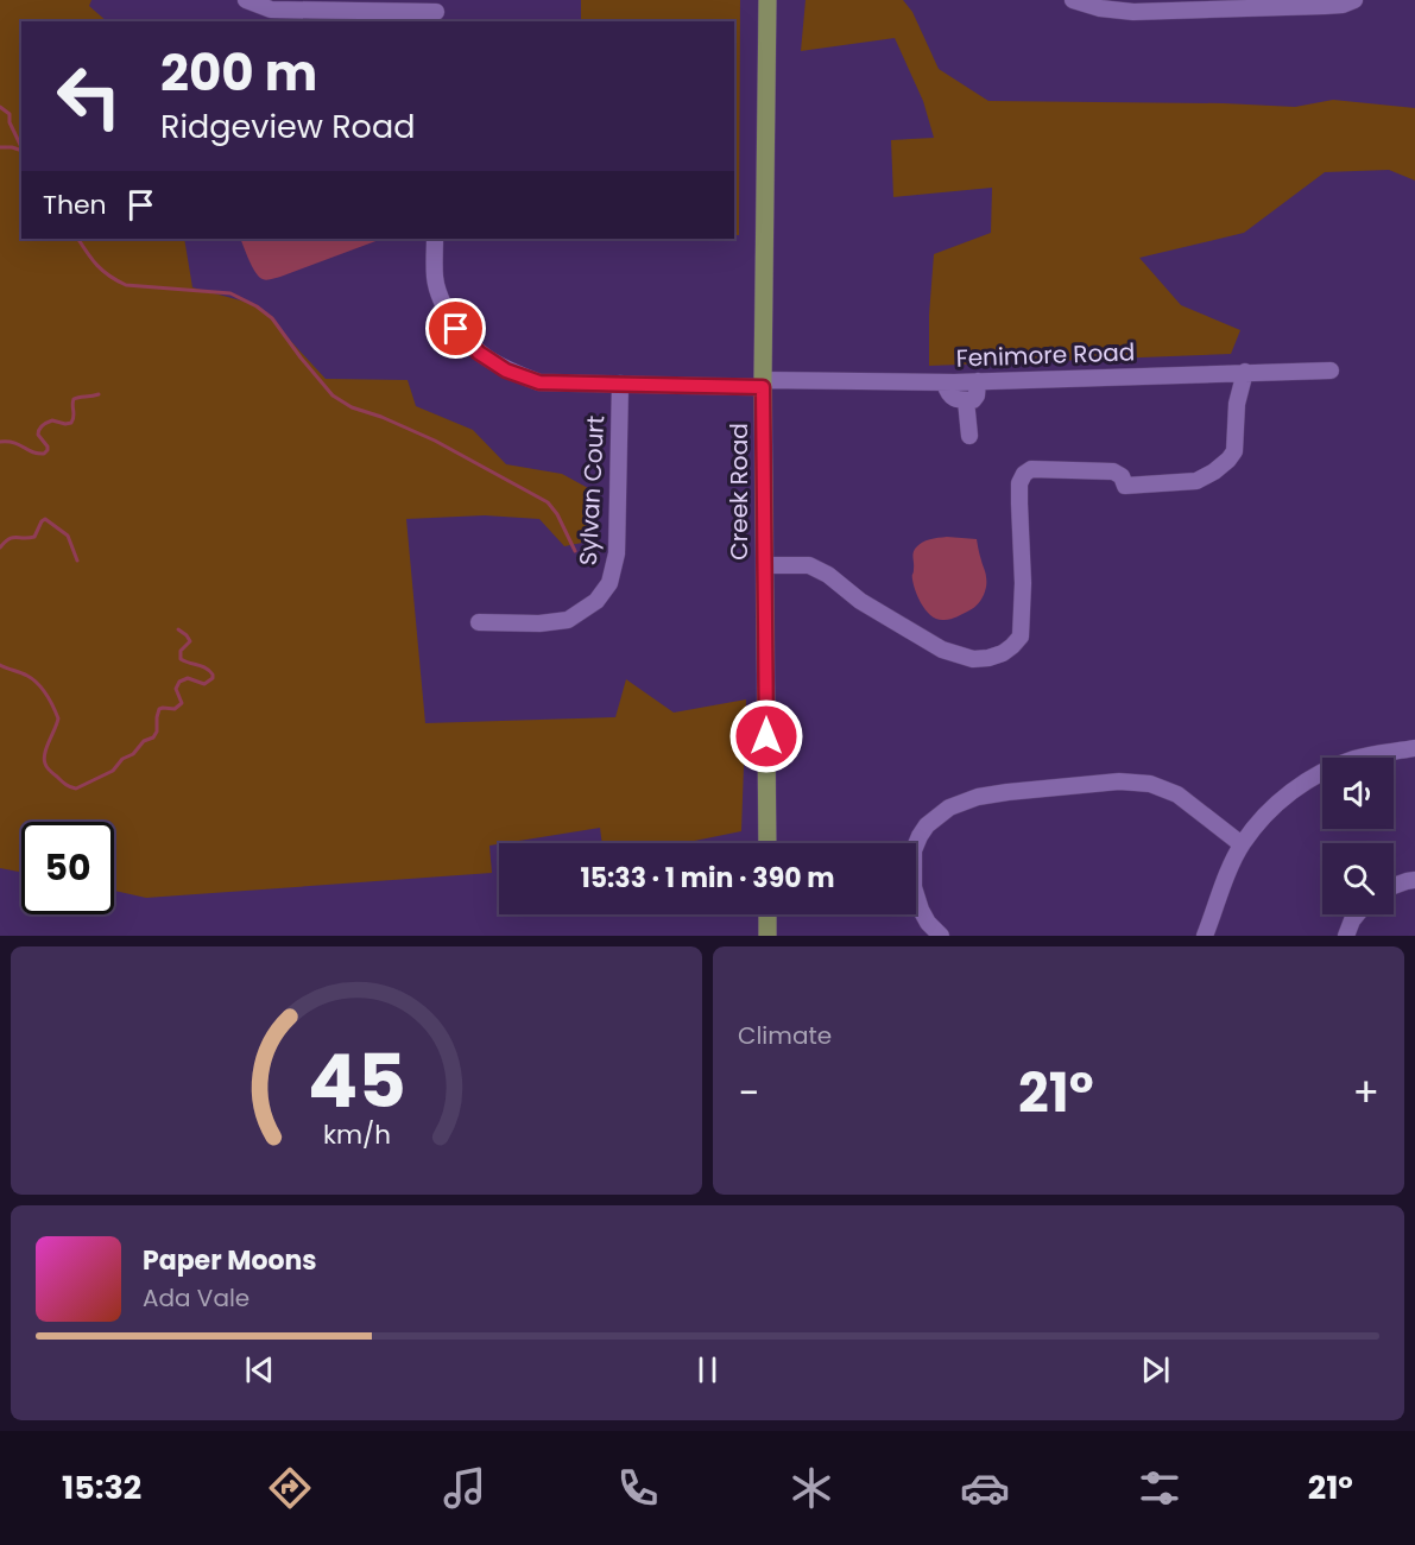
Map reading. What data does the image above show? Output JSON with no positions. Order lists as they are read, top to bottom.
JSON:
{
  "streets": {
    "main road": ["Creek Road"],
    "street": ["Fenimore Road", "Sylvan Court"]
  },
  "crossings": [
    ["Fenimore Road", "Sylvan Court"],
    ["Fenimore Road", "Creek Road"]
  ],
  "page": {
    "turn": ["200 m", "Ridgeview Road"],
    "then": "Then",
    "limit": "50",
    "trip": "15:33 · 1 min · 390 m",
    "tile": "Climate",
    "heat": ["−", "21°", "+"],
    "song": ["Paper Moons", "Ada Vale"],
    "tabs": ["15:32", "21°"],
    "gauge": ["45", "km/h"]
  }
}
